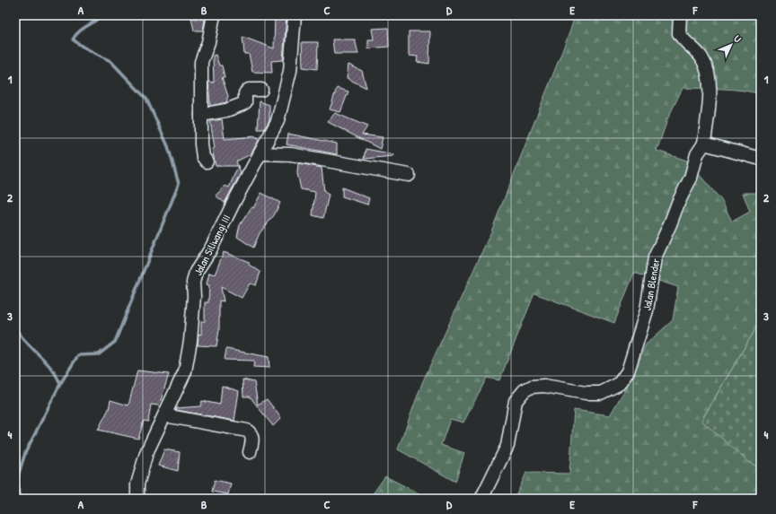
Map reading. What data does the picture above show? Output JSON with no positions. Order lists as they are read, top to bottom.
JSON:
{
  "streets": {
    "street": ["Jalan Siliwangi III", "Jalan Blender"]
  },
  "north": "top right",
  "grid": {
    "columns": [
      "A",
      "B",
      "C",
      "D",
      "E",
      "F"
    ],
    "rows": [
      "1",
      "2",
      "3",
      "4"
    ]
  }
}
